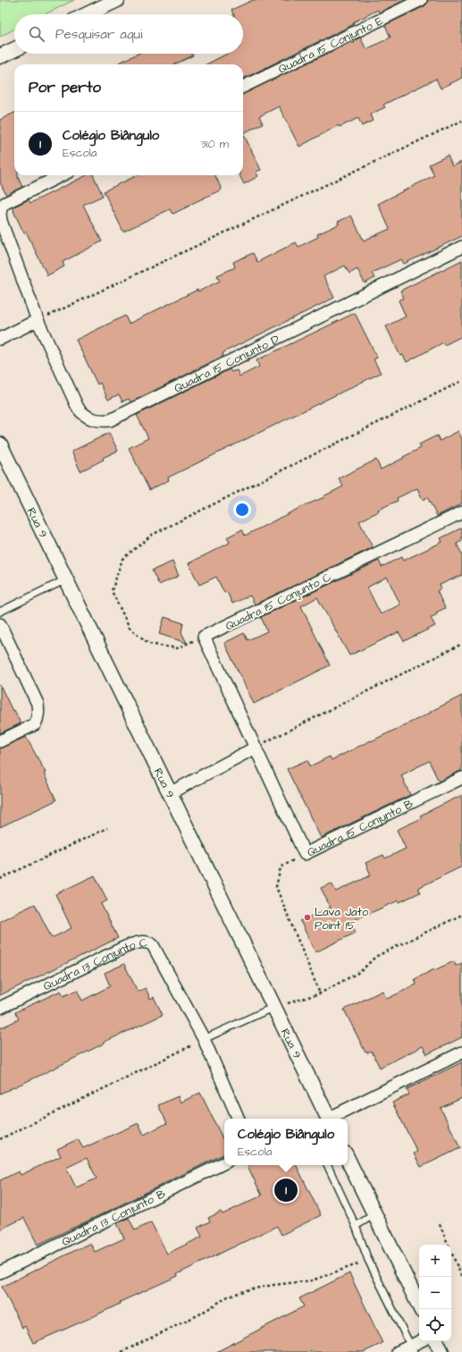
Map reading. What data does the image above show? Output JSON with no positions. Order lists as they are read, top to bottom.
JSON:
{
  "streets": {
    "street": [
      "Quadra 15 Conjunto E",
      "Quadra 15 Conjunto D",
      "Rua 9",
      "Quadra 15 Conjunto C",
      "Quadra 15 Conjunto B",
      "Quadra 13 Conjunto C",
      "Quadra 13 Conjunto B"
    ]
  },
  "places": ["Lava Jato Point 15"],
  "page": {
    "search": "Pesquisar aqui",
    "heading": "Por perto",
    "list": [
      {
        "mark": "1",
        "name": "Colégio Biângulo",
        "note": "Escola",
        "value": "310 m"
      }
    ],
    "popup": ["Colégio Biângulo", "Escola"],
    "pins": "1",
    "map_buttons": ["+", "−"]
  }
}
